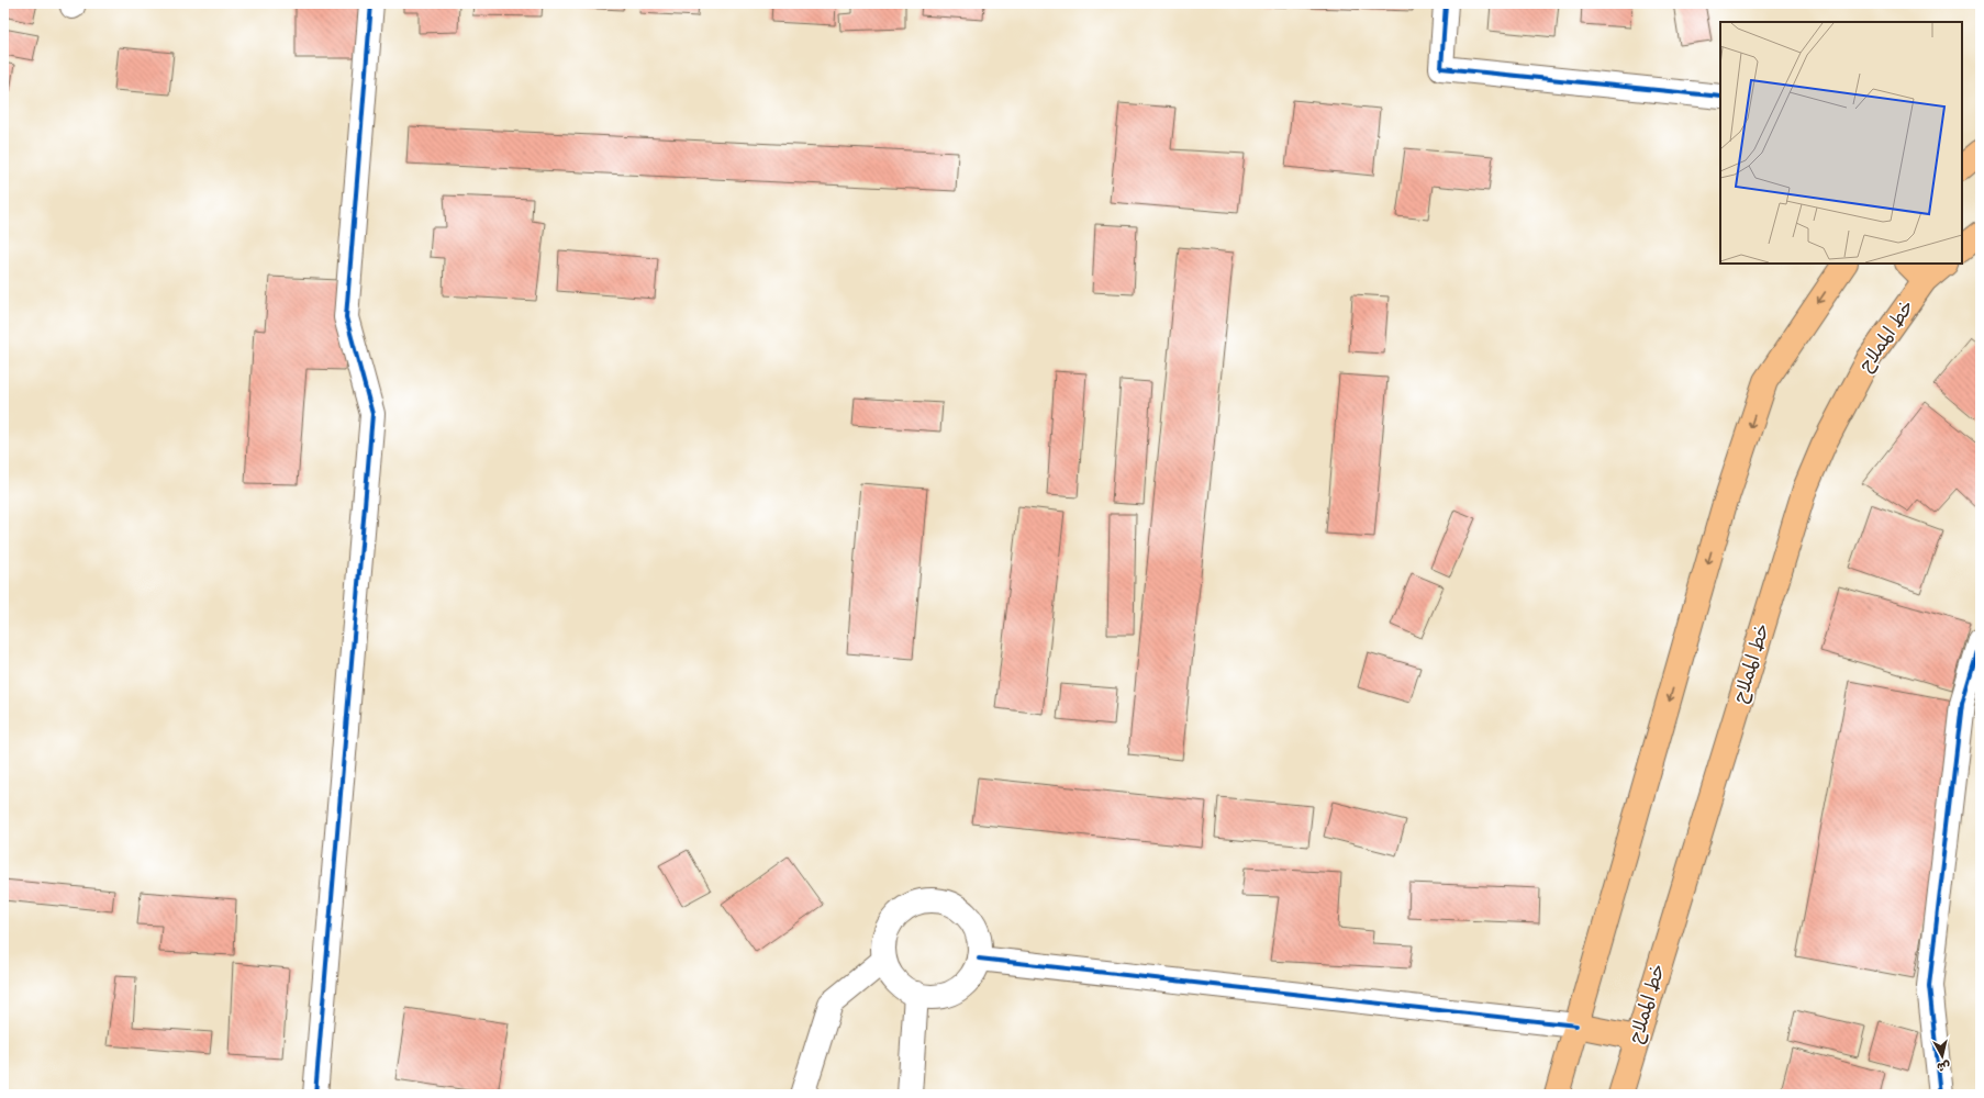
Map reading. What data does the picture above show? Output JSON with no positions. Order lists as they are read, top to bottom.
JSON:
{
  "streets": {
    "highway": ["خط المملاح"]
  },
  "north": "bottom"
}
